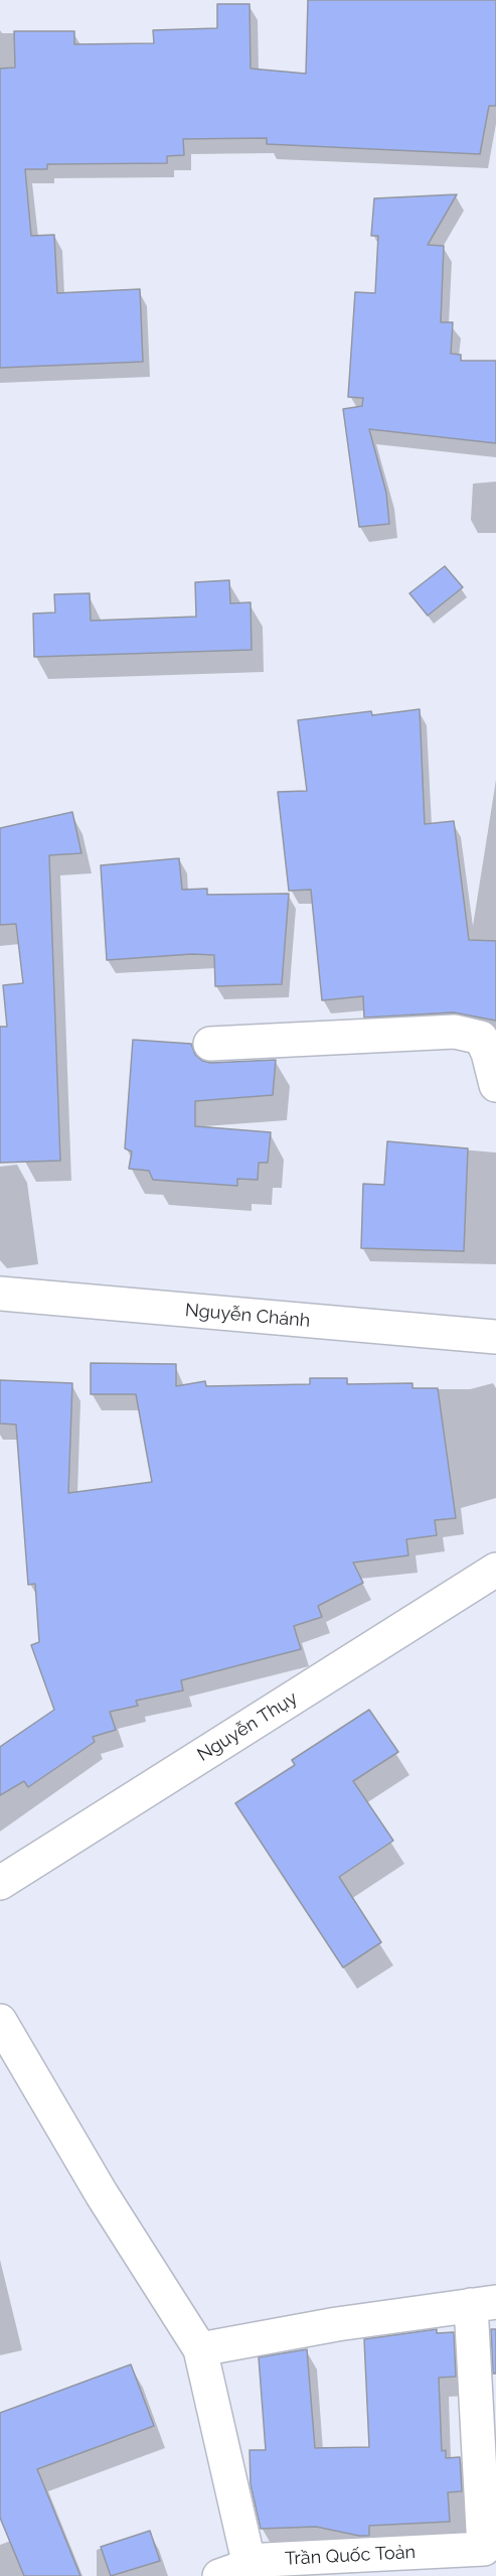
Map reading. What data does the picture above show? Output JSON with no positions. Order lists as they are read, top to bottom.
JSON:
{
  "streets": {
    "street": ["Nguyễn Chánh", "Nguyễn Thụy", "Trần Quốc Toản"]
  }
}
